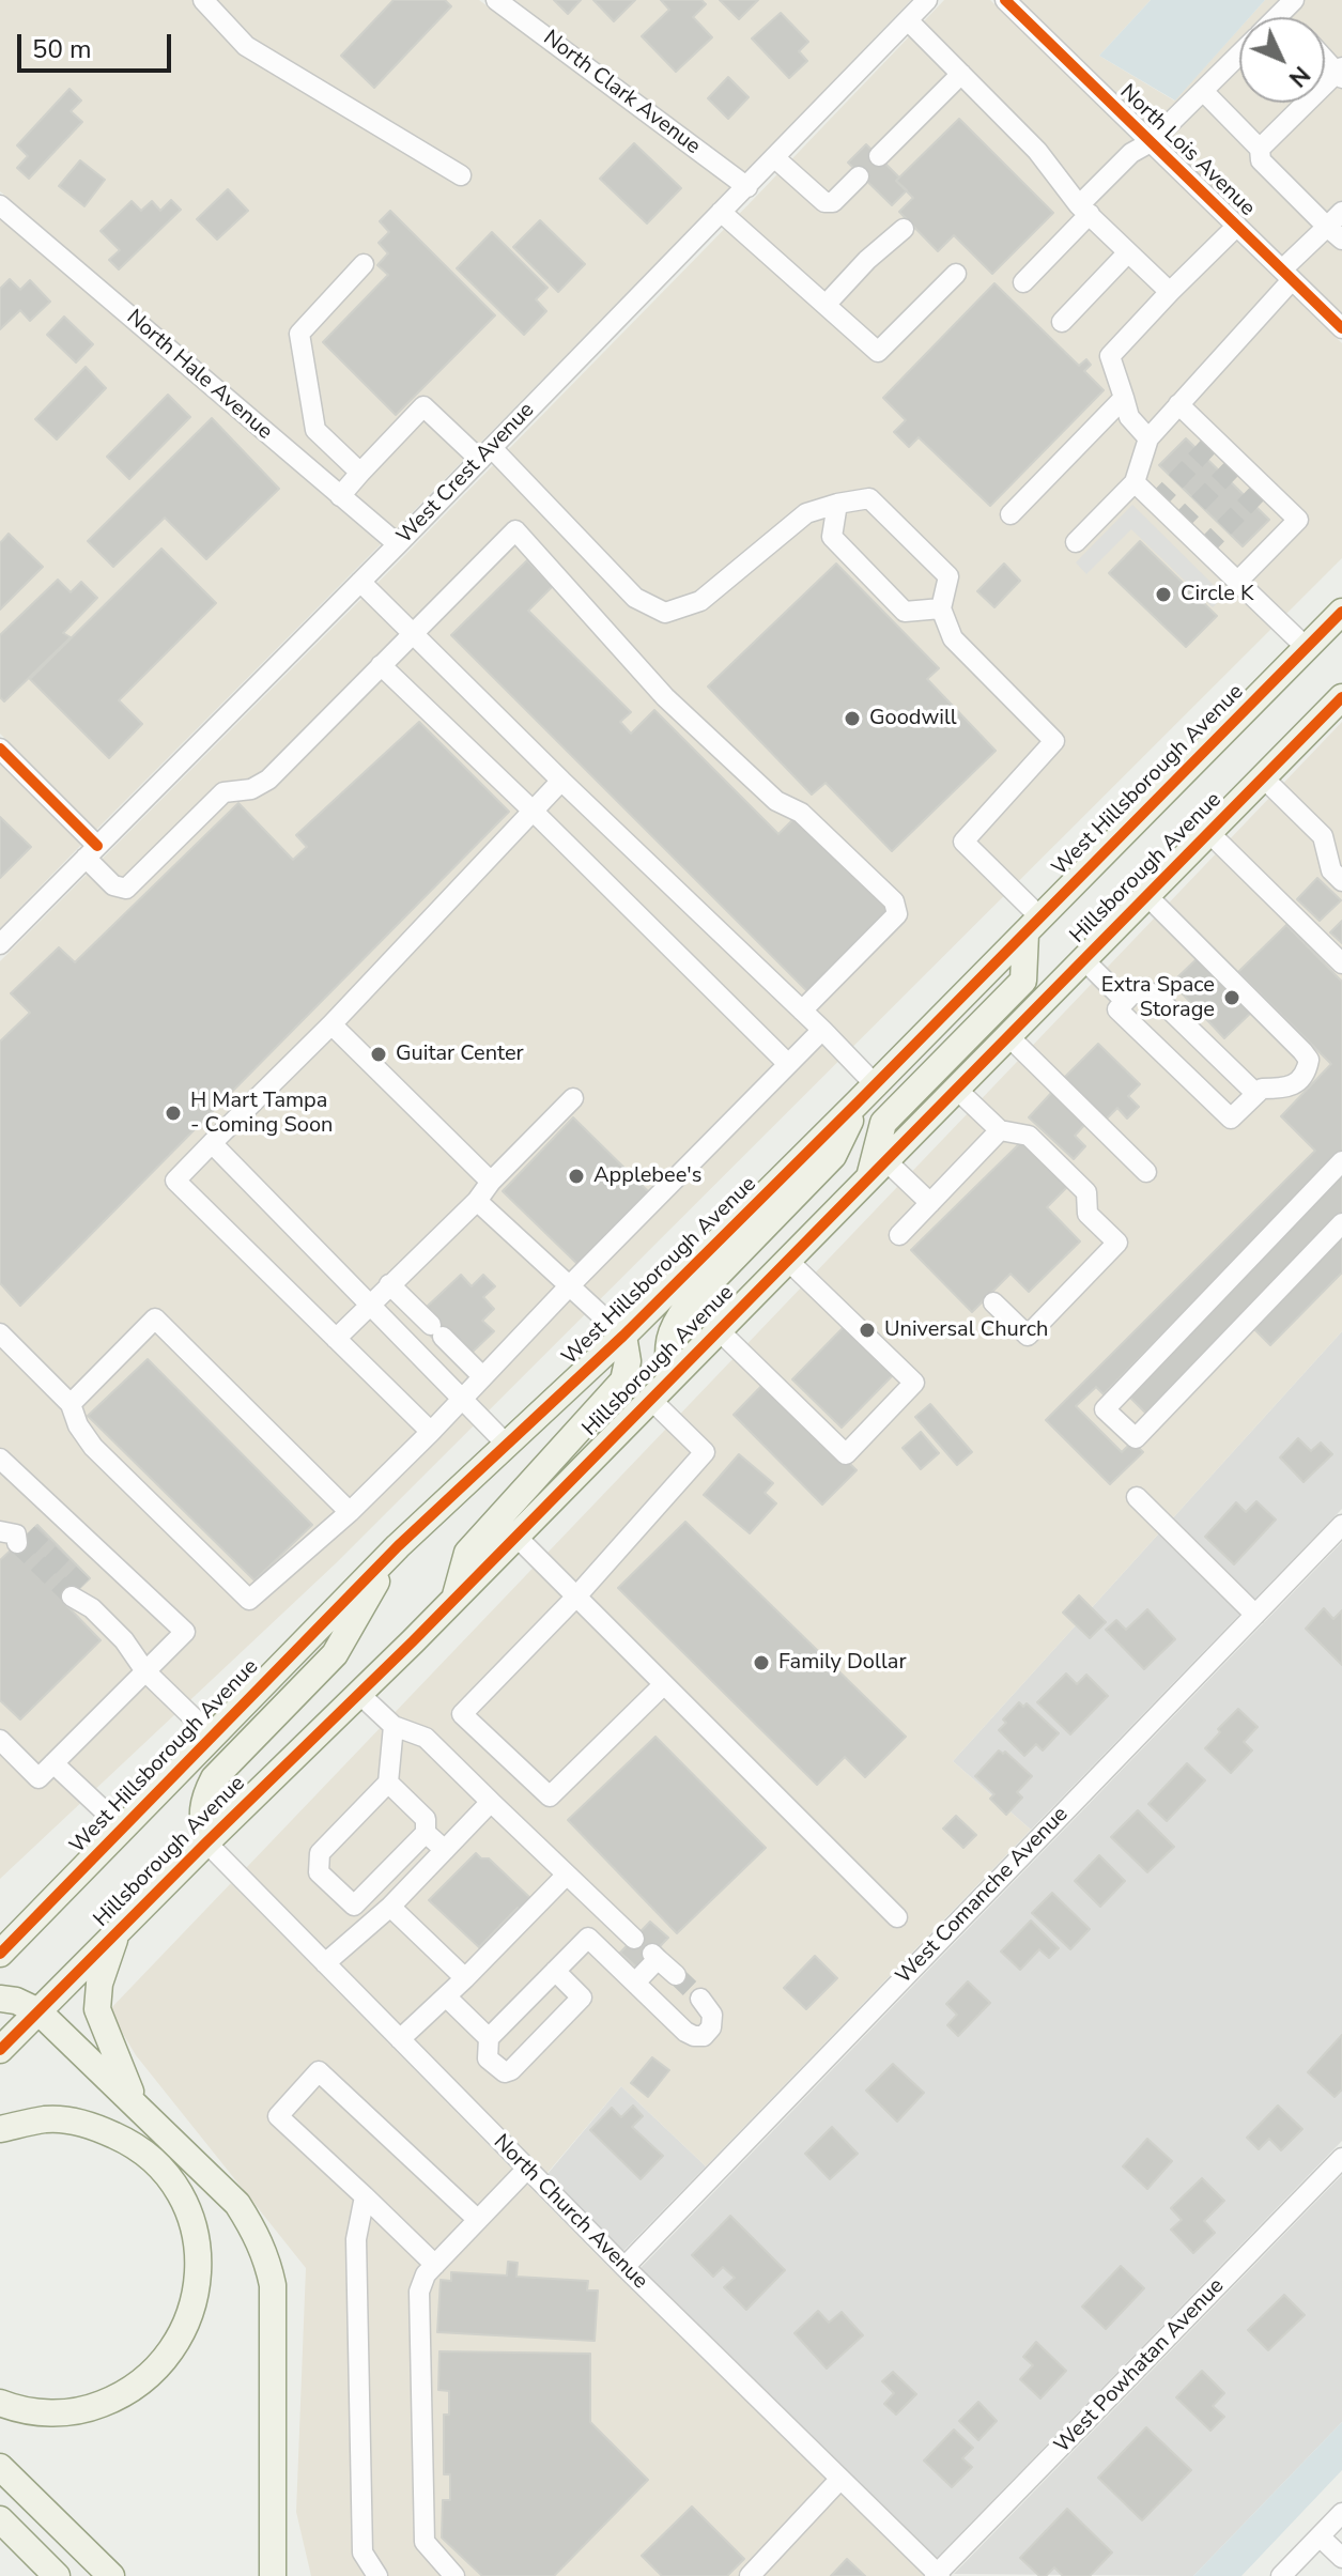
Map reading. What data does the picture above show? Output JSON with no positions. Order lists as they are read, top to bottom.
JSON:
{
  "streets": {
    "main road": ["West Hillsborough Avenue", "Hillsborough Avenue"],
    "street": [
      "North Clark Avenue",
      "North Lois Avenue",
      "North Hale Avenue",
      "West Crest Avenue",
      "West Comanche Avenue",
      "North Church Avenue",
      "West Powhatan Avenue"
    ]
  },
  "crossings": [
    ["North Clark Avenue", "West Crest Avenue"],
    ["North Hale Avenue", "West Crest Avenue"],
    ["Hillsborough Avenue", "North Church Avenue"],
    ["West Comanche Avenue", "North Church Avenue"],
    ["North Church Avenue", "West Powhatan Avenue"]
  ],
  "places": [
    "Circle K",
    "Goodwill",
    "Extra Space Storage",
    "Guitar Center",
    "H Mart Tampa - Coming Soon",
    "Applebee's",
    "Universal Church",
    "Family Dollar"
  ],
  "scale_bar": "50 m",
  "north": "bottom right"
}
